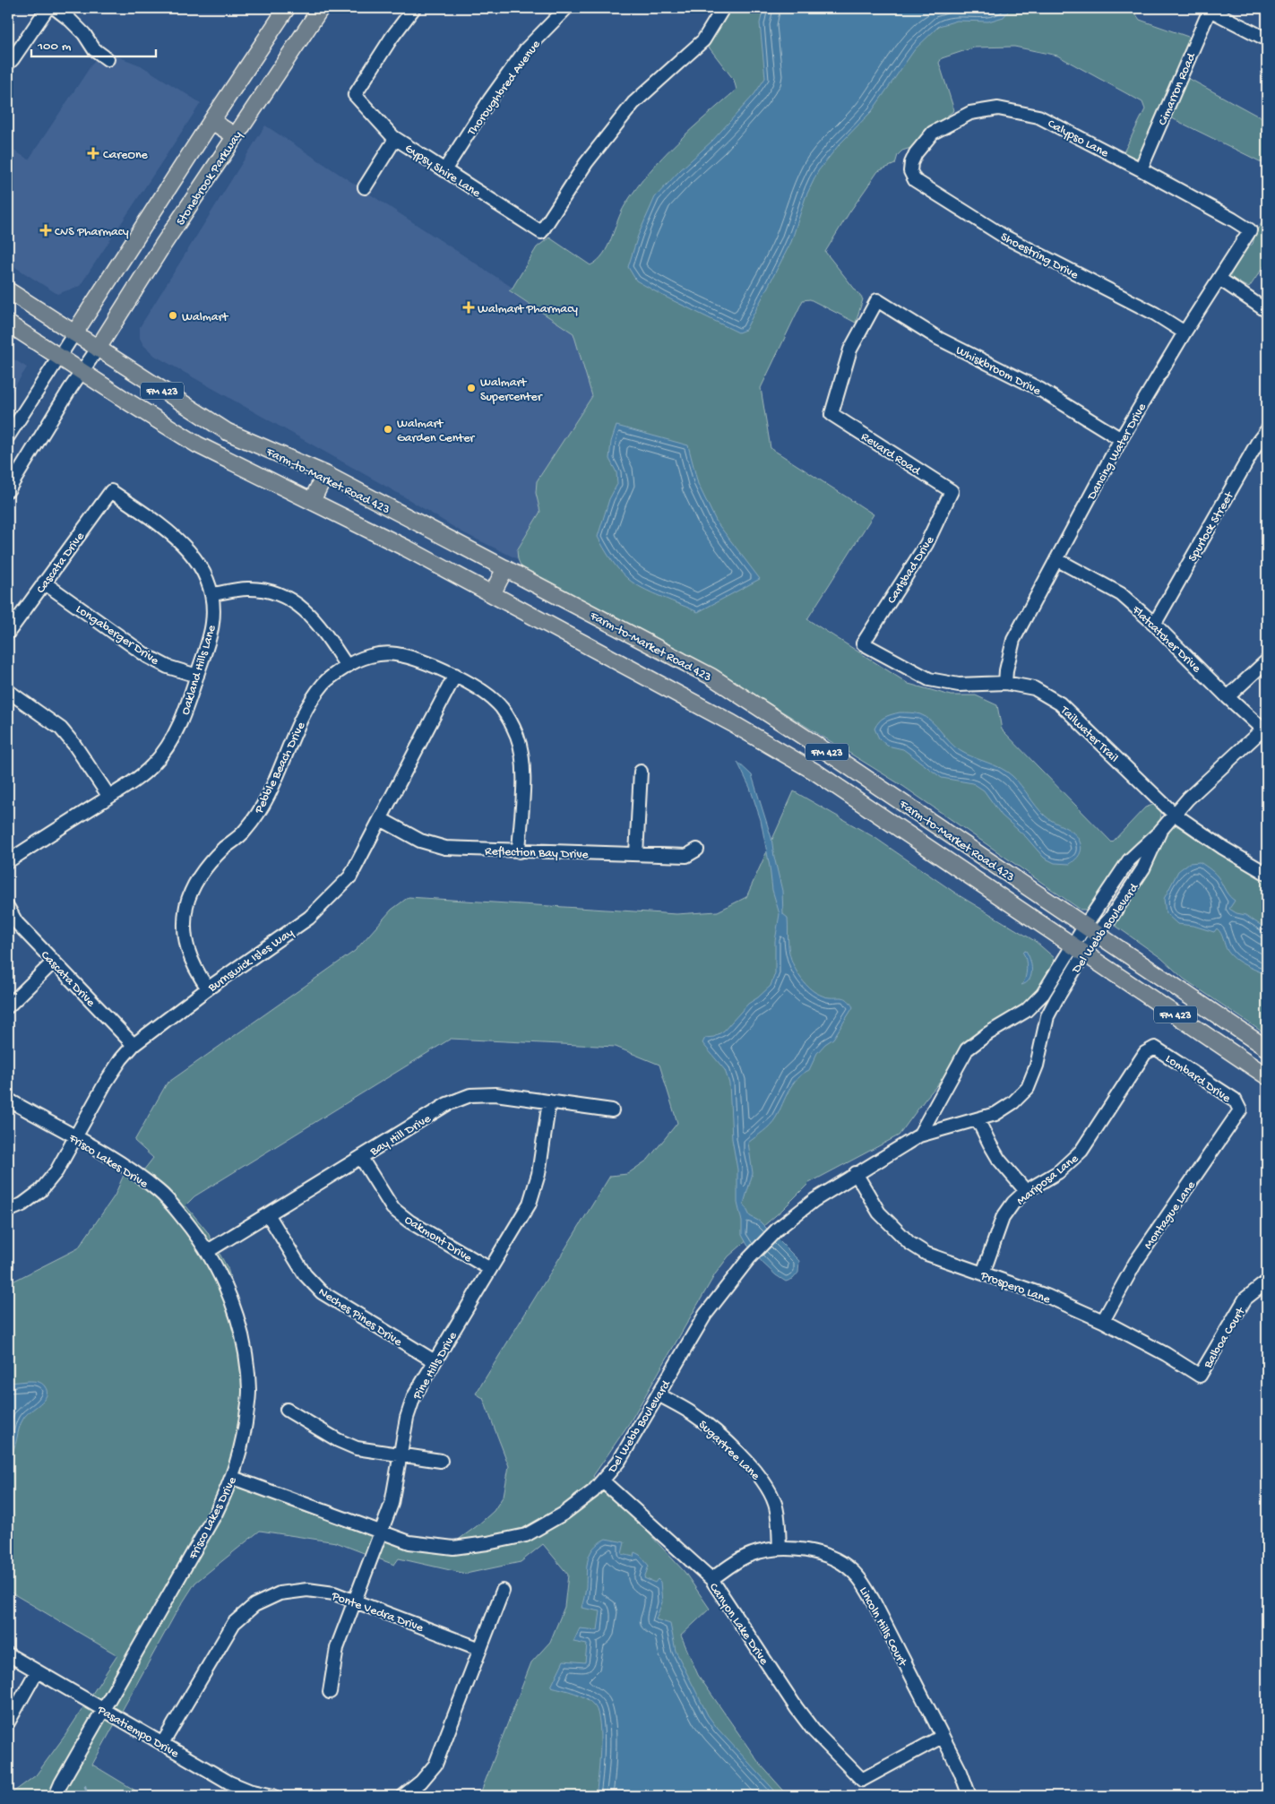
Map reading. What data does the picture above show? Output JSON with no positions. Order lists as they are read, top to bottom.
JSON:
{
  "streets": {
    "main road": ["Stonebrook Parkway", "FM 423", "Farm-to-Market Road 423"],
    "street": [
      "Thoroughbred Avenue",
      "Cimarron Road",
      "Calypso Lane",
      "Gypsy Shire Lane",
      "Shoestring Drive",
      "Whiskbroom Drive",
      "Dancing Water Drive",
      "Revard Road",
      "Spurlock Street",
      "Cascata Drive",
      "Carlsbad Drive",
      "Longaberger Drive",
      "Flatcatcher Drive",
      "Oakland Hills Lane",
      "Tailwater Trail",
      "Pebble Beach Drive",
      "Reflection Bay Drive",
      "Del Webb Boulevard",
      "Burnswick Isles Way",
      "Lombard Drive",
      "Bay Hill Drive",
      "Frisco Lakes Drive",
      "Mariposa Lane",
      "Montague Lane",
      "Oakmont Drive",
      "Prospero Lane",
      "Neches Pines Drive",
      "Balboa Court",
      "Pine Hills Drive",
      "Sugartree Lane",
      "Ponte Vedra Drive",
      "Canyon Lake Drive",
      "Lincoln Hills Court",
      "Pasatiempo Drive"
    ]
  },
  "crossings": [
    ["Thoroughbred Avenue", "Gypsy Shire Lane"],
    ["Cimarron Road", "Calypso Lane"],
    ["Calypso Lane", "Shoestring Drive"],
    ["Calypso Lane", "Dancing Water Drive"],
    ["Stonebrook Parkway", "Farm-to-Market Road 423"],
    ["Shoestring Drive", "Dancing Water Drive"],
    ["Whiskbroom Drive", "Dancing Water Drive"],
    ["Whiskbroom Drive", "Revard Road"],
    ["Dancing Water Drive", "Flatcatcher Drive"],
    ["Dancing Water Drive", "Tailwater Trail"],
    ["Revard Road", "Carlsbad Drive"],
    ["Farm-to-Market Road 423", "Del Webb Boulevard"],
    ["Spurlock Street", "Flatcatcher Drive"],
    ["Cascata Drive", "Longaberger Drive"],
    ["Cascata Drive", "Oakland Hills Lane"],
    ["Cascata Drive", "Burnswick Isles Way"],
    ["Carlsbad Drive", "Tailwater Trail"],
    ["Longaberger Drive", "Oakland Hills Lane"],
    ["Flatcatcher Drive", "Del Webb Boulevard"],
    ["Tailwater Trail", "Del Webb Boulevard"],
    ["Pebble Beach Drive", "Reflection Bay Drive"],
    ["Pebble Beach Drive", "Burnswick Isles Way"],
    ["Reflection Bay Drive", "Burnswick Isles Way"],
    ["Del Webb Boulevard", "Frisco Lakes Drive"],
    ["Del Webb Boulevard", "Prospero Lane"],
    ["Del Webb Boulevard", "Pine Hills Drive"],
    ["Del Webb Boulevard", "Sugartree Lane"],
    ["Del Webb Boulevard", "Canyon Lake Drive"],
    ["Burnswick Isles Way", "Frisco Lakes Drive"],
    ["Lombard Drive", "Mariposa Lane"],
    ["Lombard Drive", "Montague Lane"],
    ["Bay Hill Drive", "Frisco Lakes Drive"],
    ["Bay Hill Drive", "Oakmont Drive"],
    ["Bay Hill Drive", "Neches Pines Drive"],
    ["Bay Hill Drive", "Pine Hills Drive"],
    ["Frisco Lakes Drive", "Pasatiempo Drive"],
    ["Mariposa Lane", "Prospero Lane"],
    ["Montague Lane", "Prospero Lane"],
    ["Oakmont Drive", "Pine Hills Drive"],
    ["Prospero Lane", "Balboa Court"],
    ["Neches Pines Drive", "Pine Hills Drive"],
    ["Pine Hills Drive", "Ponte Vedra Drive"],
    ["Sugartree Lane", "Lincoln Hills Court"],
    ["Ponte Vedra Drive", "Pasatiempo Drive"],
    ["Canyon Lake Drive", "Lincoln Hills Court"]
  ],
  "places": {
    "health": ["CareOne", "CVS Pharmacy", "Walmart Pharmacy"],
    "other": ["Walmart", "Walmart Supercenter", "Walmart Garden Center"]
  },
  "scale_bar": "100 m"
}
